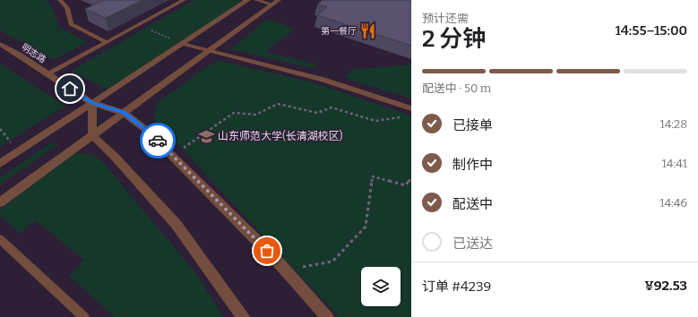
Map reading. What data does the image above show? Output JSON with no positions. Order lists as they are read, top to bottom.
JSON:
{
  "streets": {
    "street": ["明志路"]
  },
  "places": {
    "restaurant": ["第一餐厅"],
    "school or university": ["山东师范大学(长清湖校区)"]
  },
  "page": {
    "heading": ["2 分钟", "预计还需", "14:55–15:00"],
    "panel": ["订单 #4239", "¥92.53"],
    "bar": "配送中 · 50 m",
    "list": [
      ["已接单", "14:28"],
      ["制作中", "14:41"],
      ["配送中", "14:46"],
      "已送达"
    ]
  }
}
